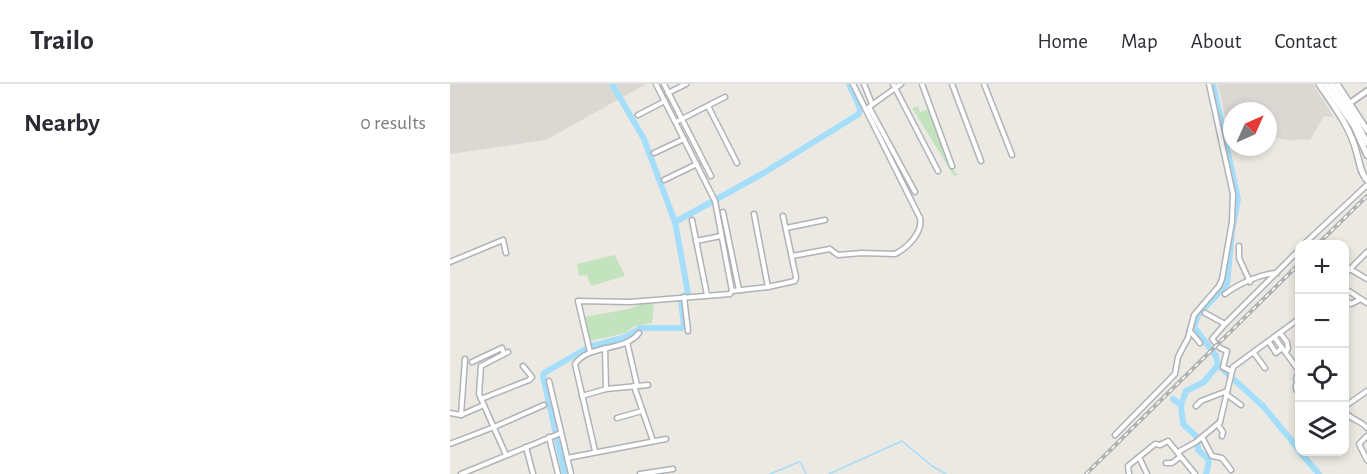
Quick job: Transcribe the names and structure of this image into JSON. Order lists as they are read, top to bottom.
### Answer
{
  "north": "top right",
  "page": {
    "header": "Trailo",
    "nav": [
      "Home",
      "Map",
      "About",
      "Contact"
    ],
    "heading": ["Nearby", "0 results"],
    "map_buttons": ["+", "−"]
  }
}
